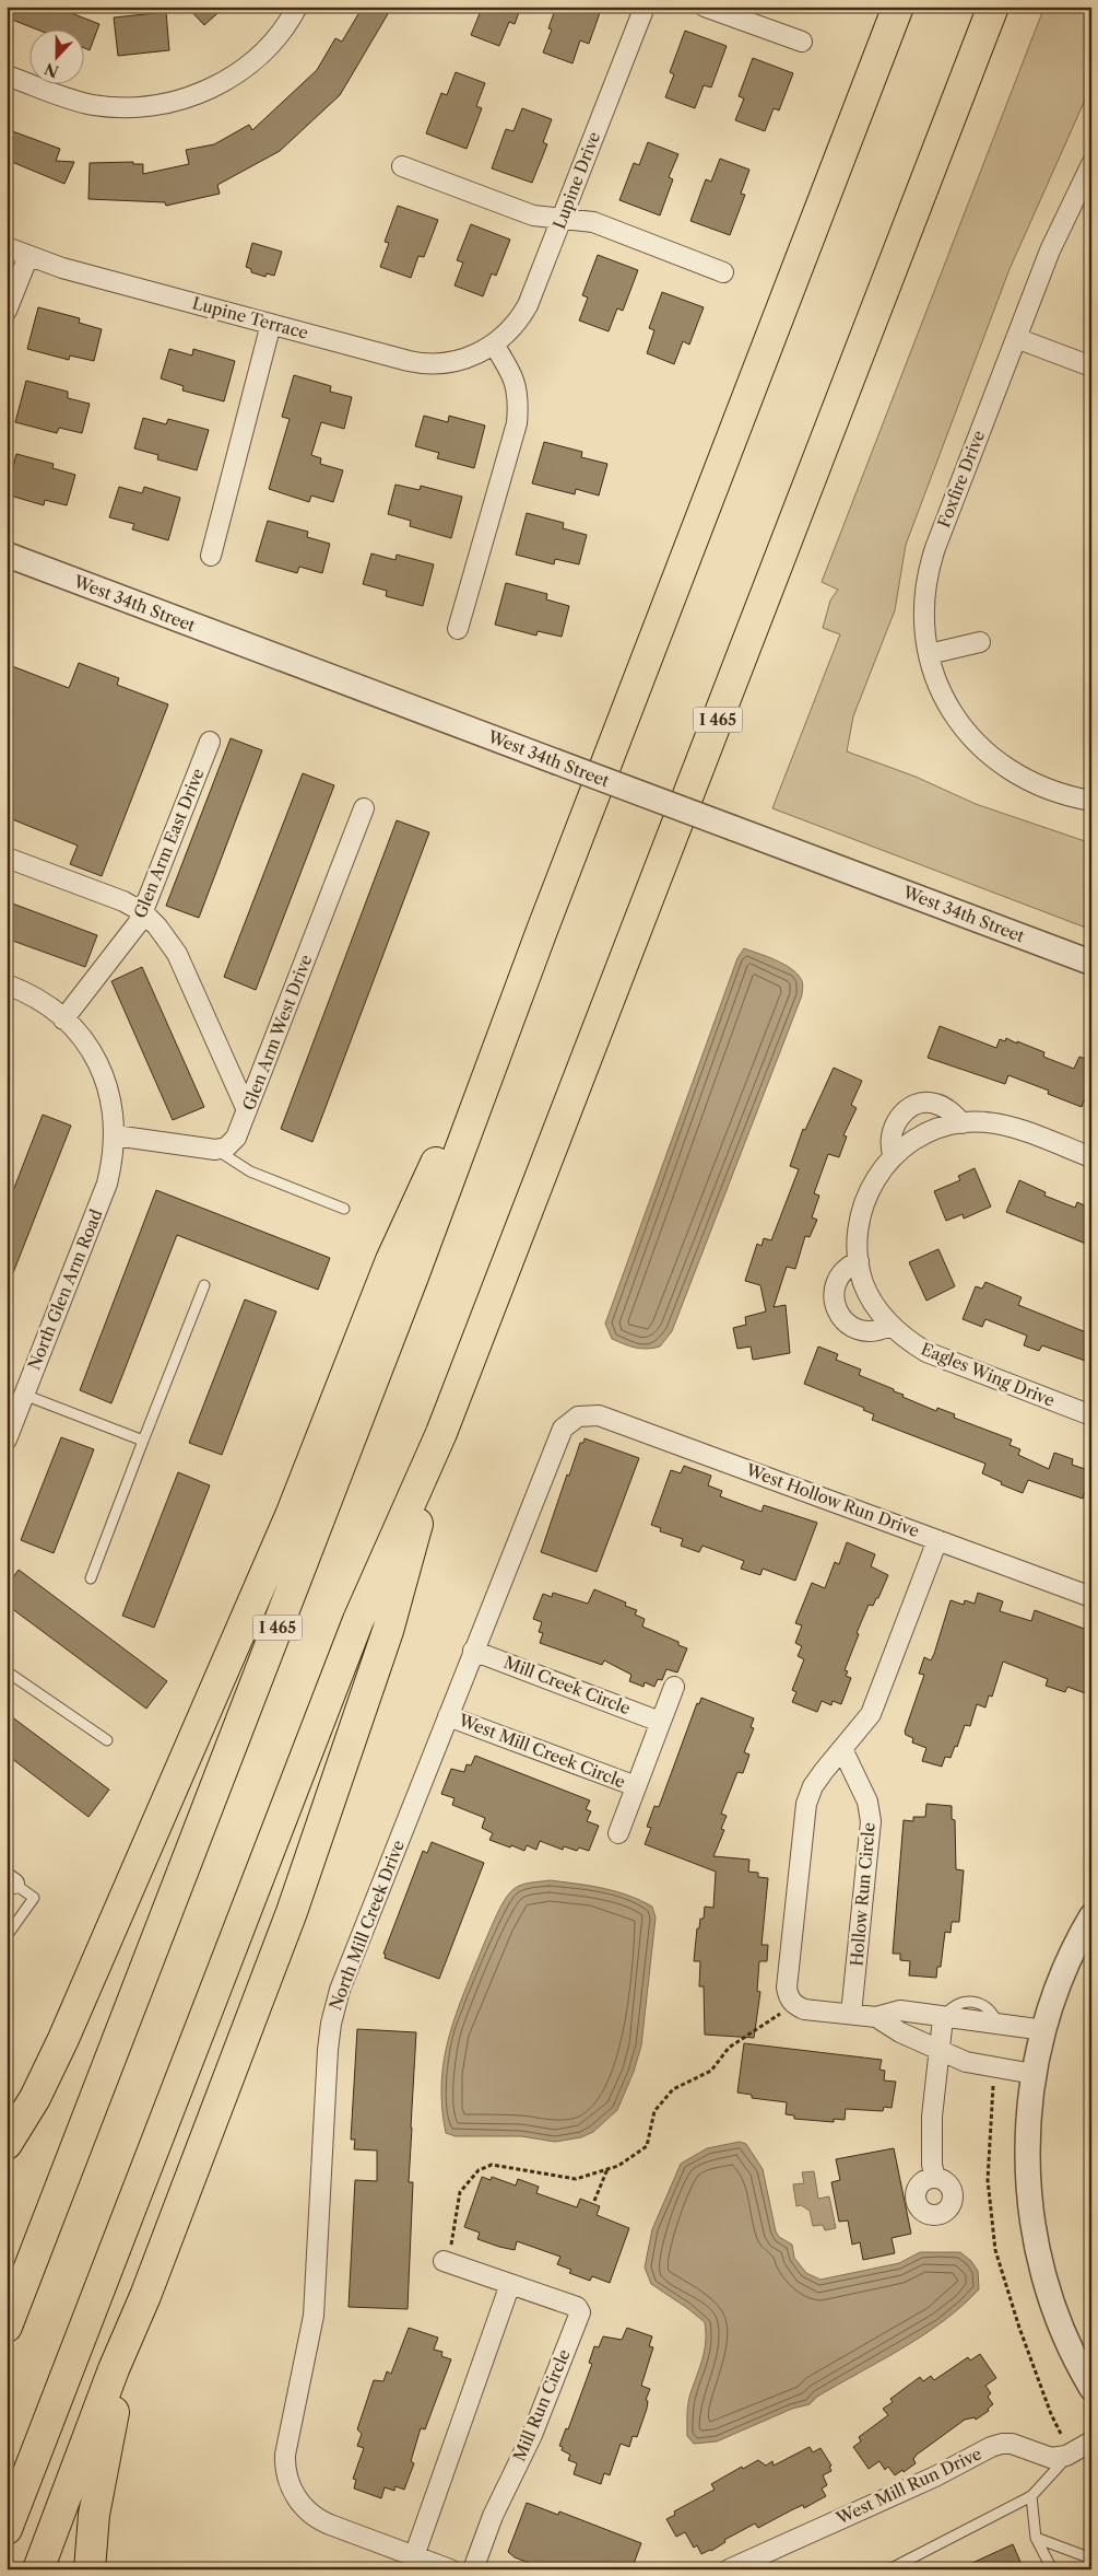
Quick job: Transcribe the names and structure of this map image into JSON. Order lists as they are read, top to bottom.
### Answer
{
  "streets": {
    "highway": ["I 465"],
    "street": [
      "Lupine Drive",
      "Lupine Terrace",
      "Foxfire Drive",
      "West 34th Street",
      "Glen Arm East Drive",
      "Glen Arm West Drive",
      "North Glen Arm Road",
      "Eagles Wing Drive",
      "West Hollow Run Drive",
      "Mill Creek Circle",
      "West Mill Creek Circle",
      "Hollow Run Circle",
      "North Mill Creek Drive",
      "Mill Run Circle",
      "West Mill Run Drive"
    ]
  },
  "crossings": [
    ["Lupine Drive", "Lupine Terrace"],
    ["Glen Arm East Drive", "North Glen Arm Road"],
    ["West Hollow Run Drive", "North Mill Creek Drive"],
    ["Mill Creek Circle", "North Mill Creek Drive"],
    ["West Mill Creek Circle", "North Mill Creek Drive"]
  ],
  "north": "bottom"
}
